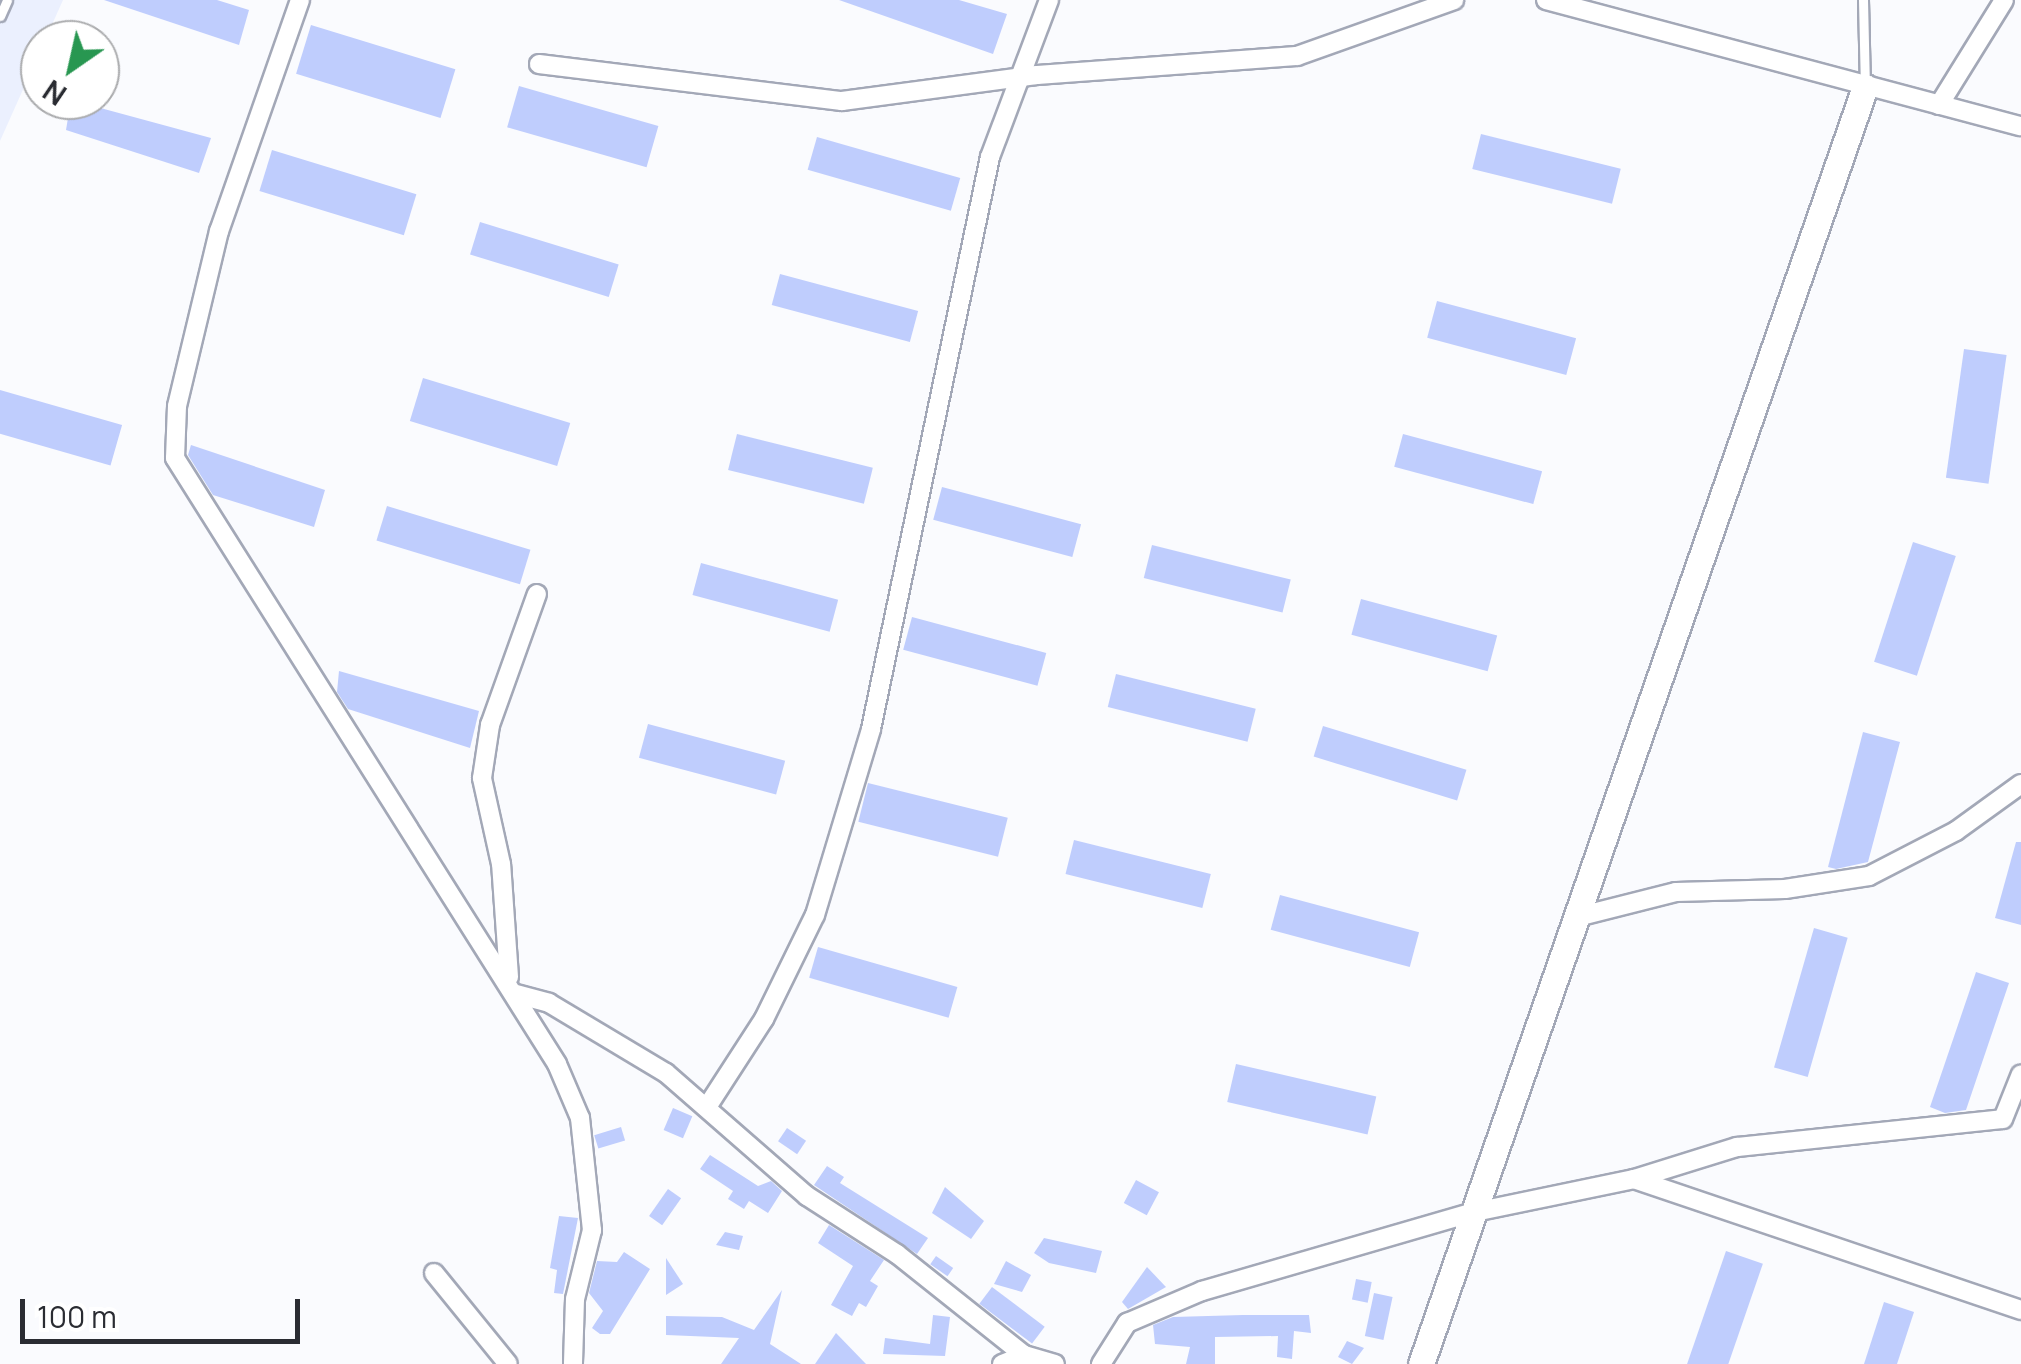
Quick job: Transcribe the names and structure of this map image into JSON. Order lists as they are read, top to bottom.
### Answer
{
  "scale_bar": "100 m",
  "north": "bottom left"
}
